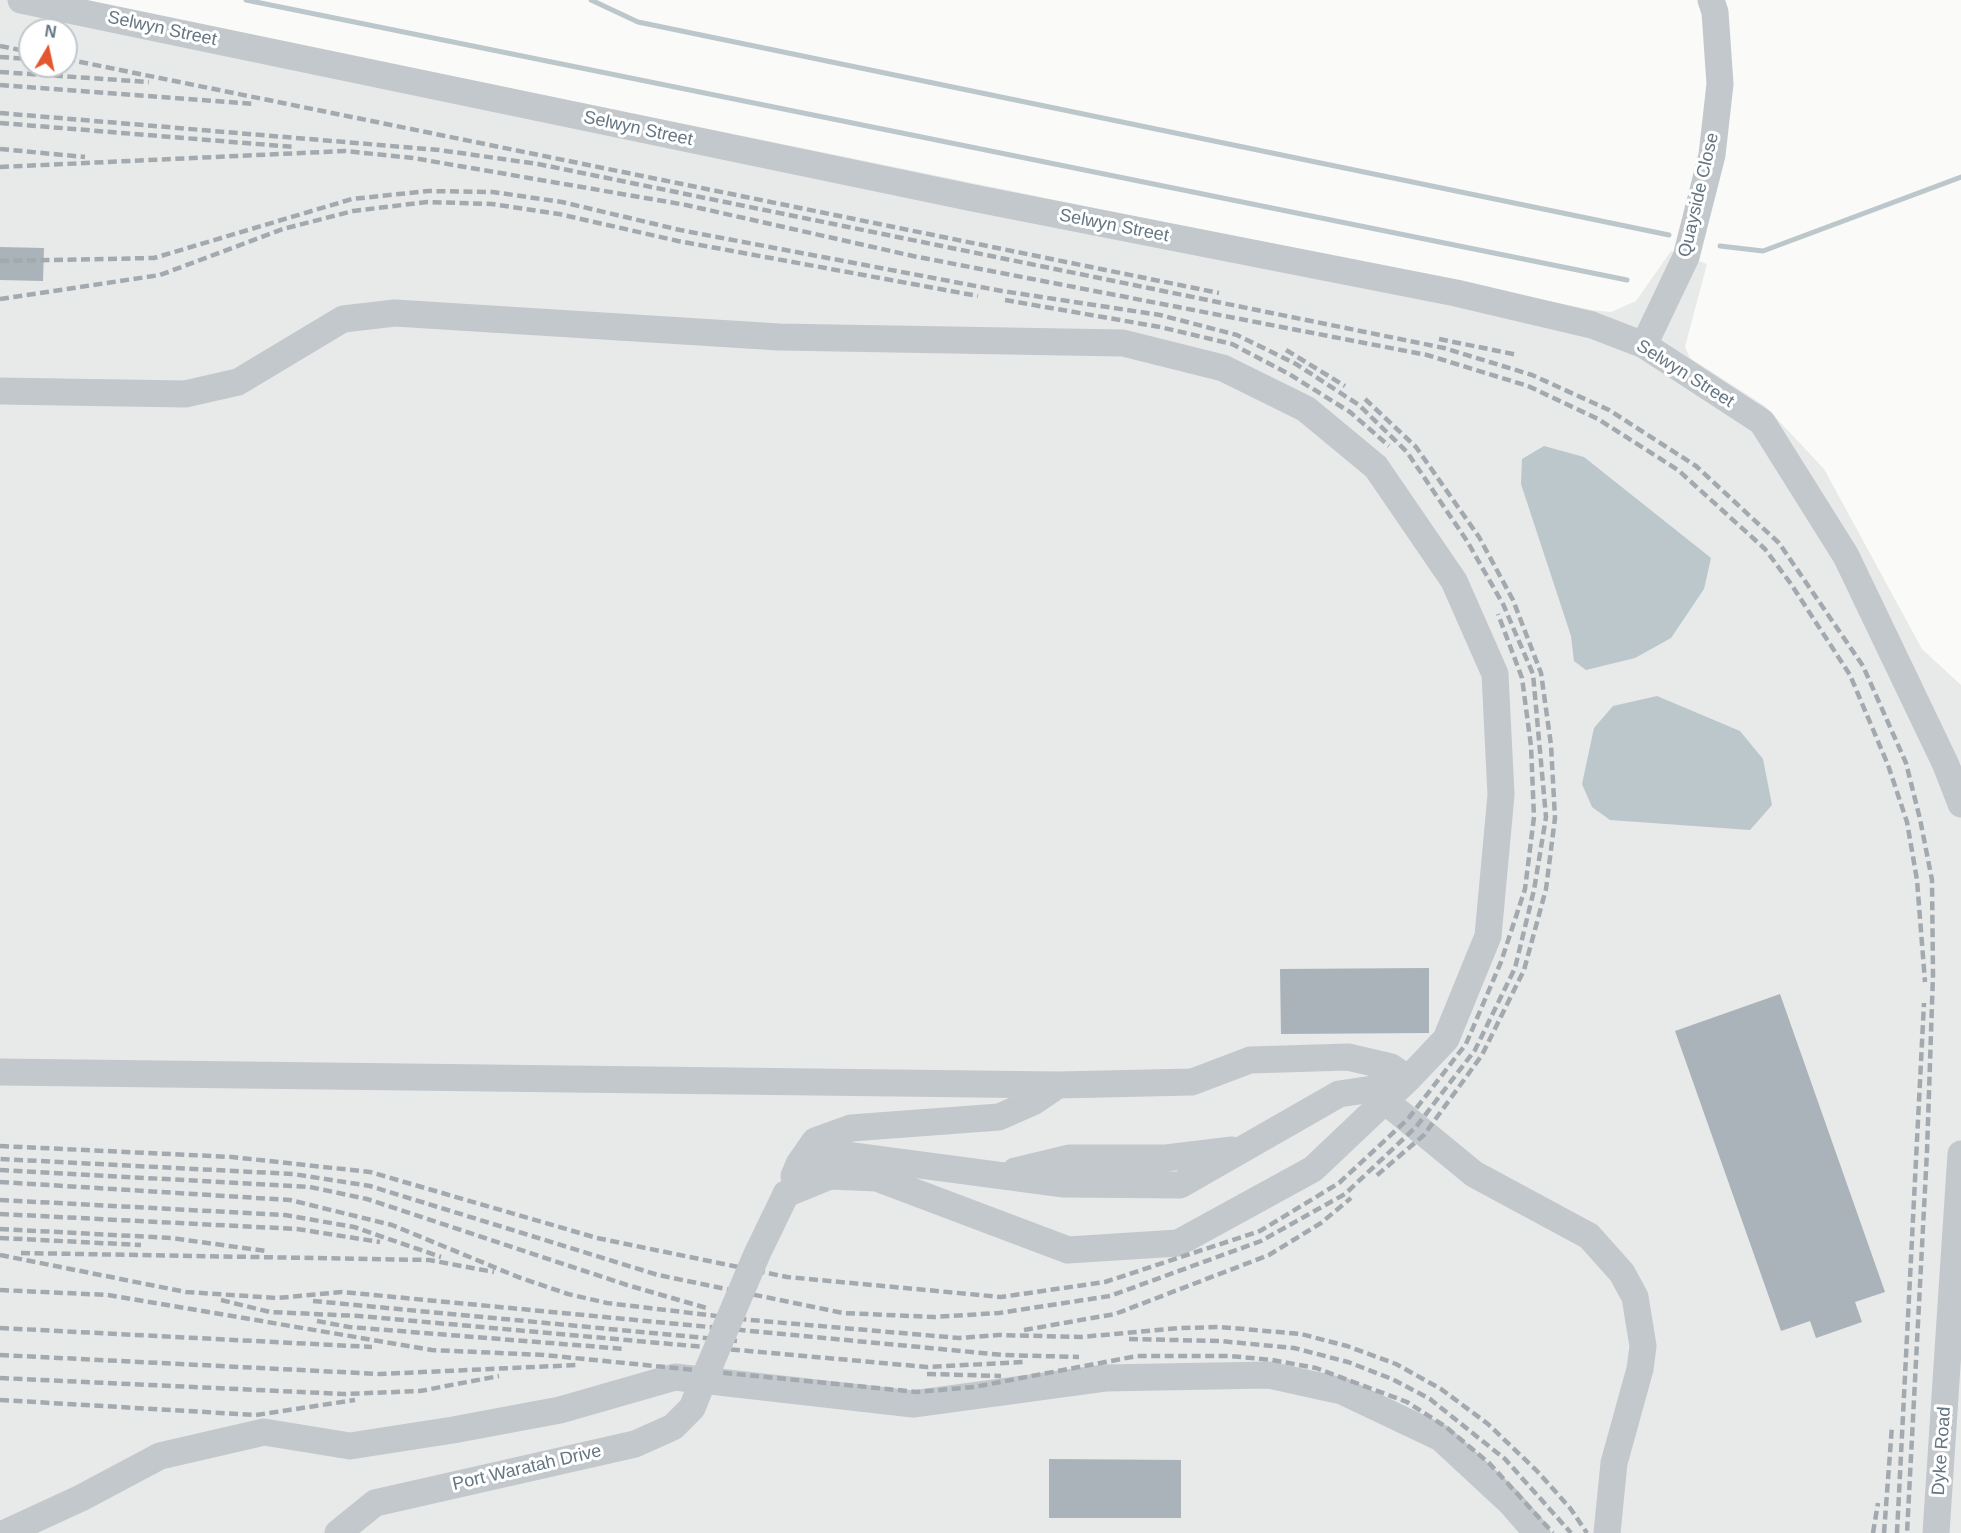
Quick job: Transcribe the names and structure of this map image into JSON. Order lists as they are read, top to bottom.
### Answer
{
  "streets": {
    "street": [
      "Selwyn Street",
      "Quayside Close",
      "Dyke Road",
      "Port Waratah Drive"
    ]
  },
  "crossings": [
    ["Selwyn Street", "Quayside Close"]
  ],
  "north": "top"
}
